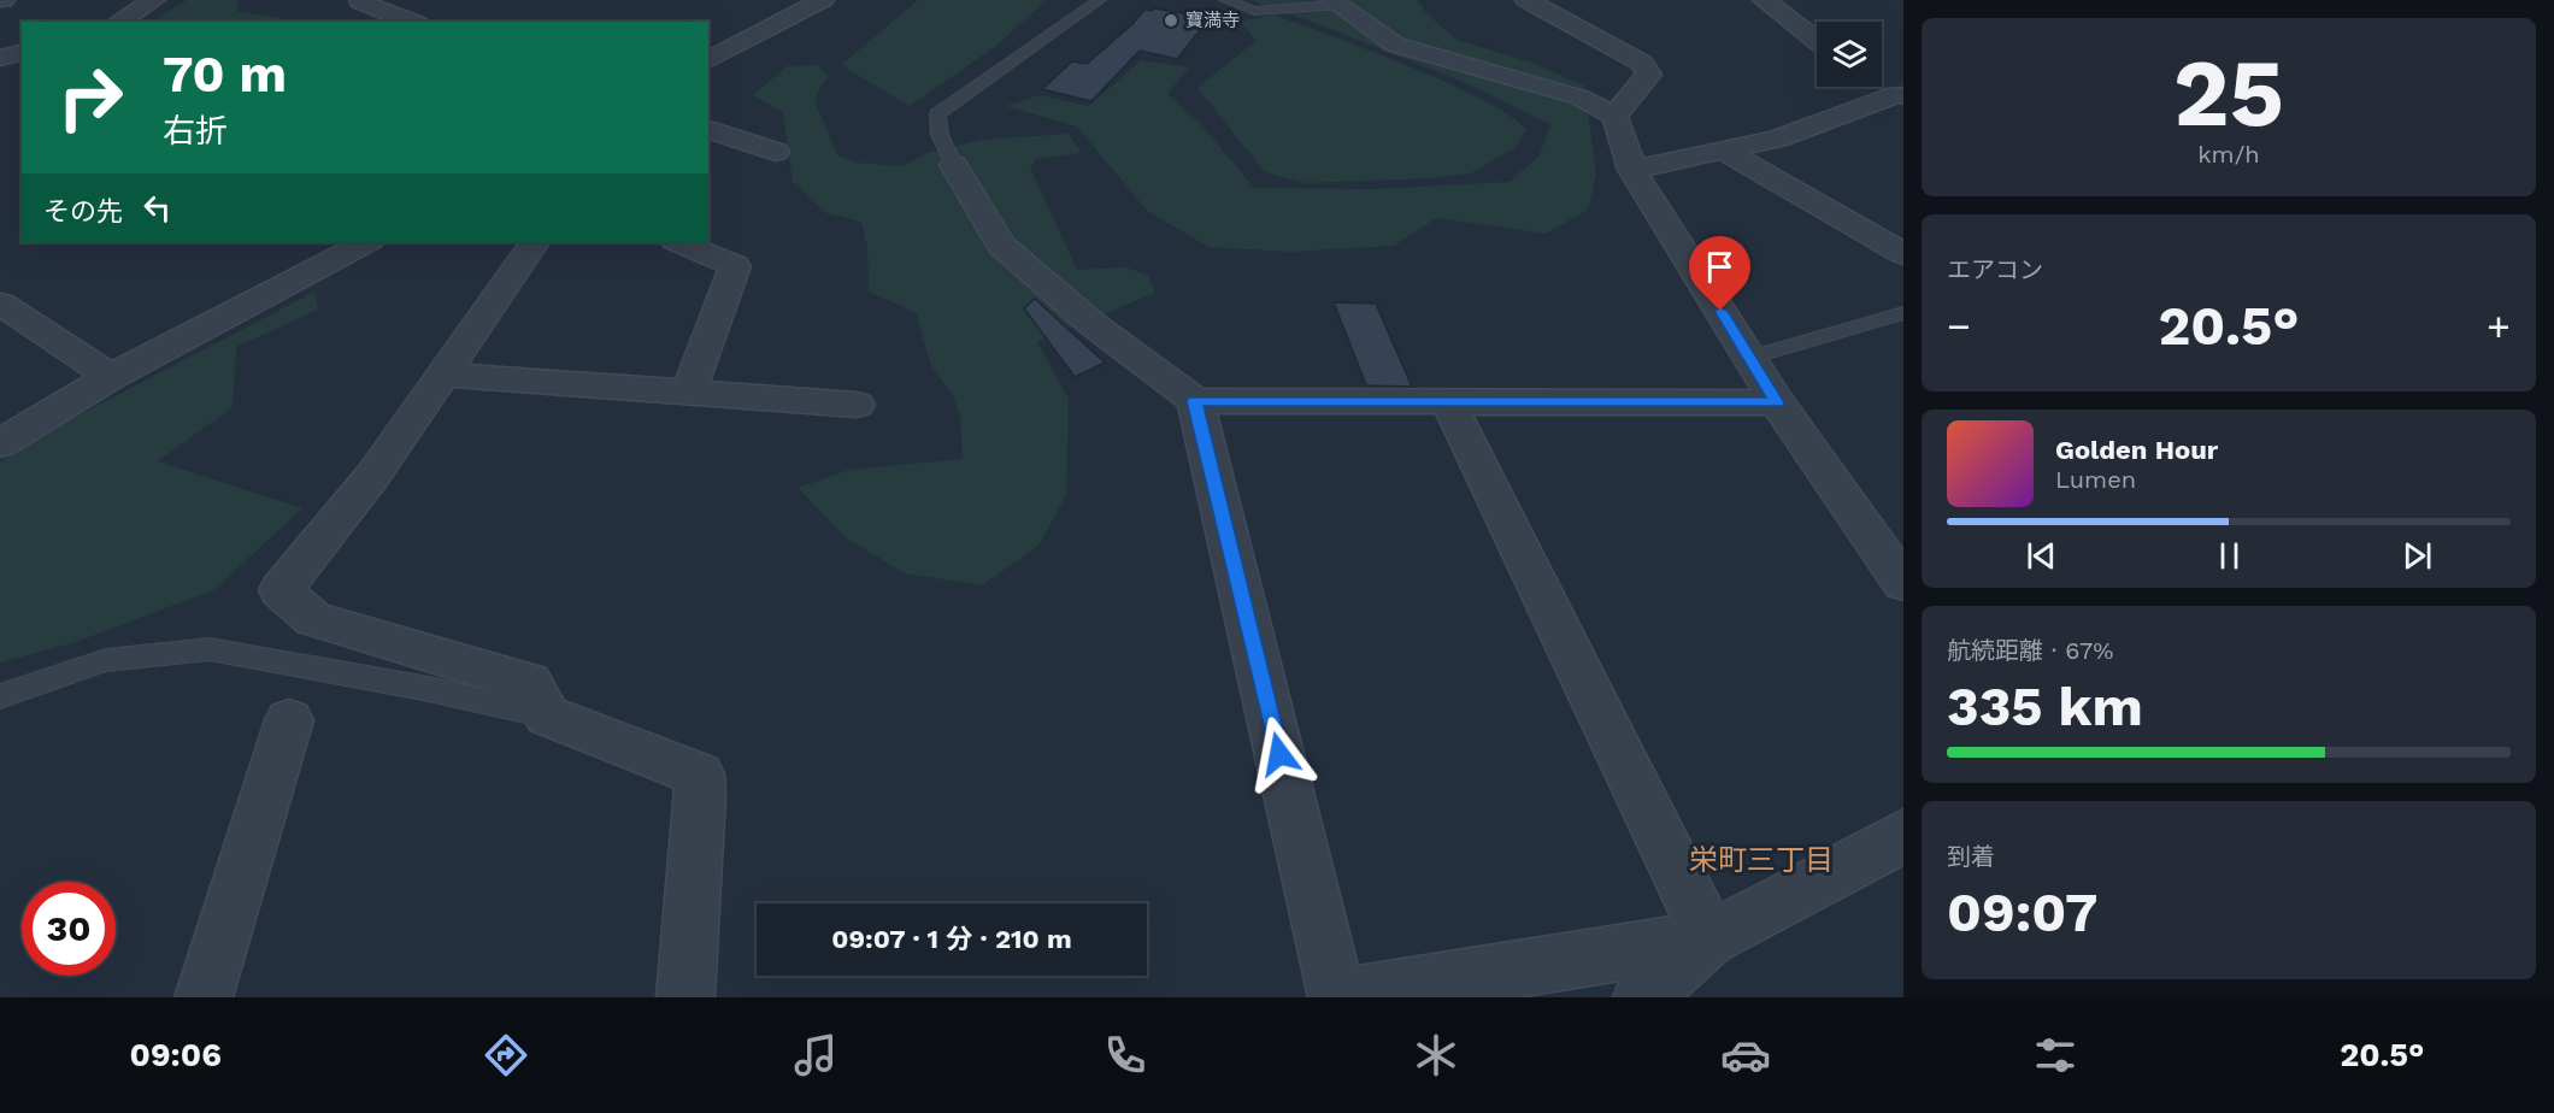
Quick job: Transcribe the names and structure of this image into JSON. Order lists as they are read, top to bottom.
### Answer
{
  "districts": ["栄町三丁目"],
  "places": ["寶満寺"],
  "page": {
    "tile": [
      ["25", "km/h"],
      "エアコン",
      ["航続距離 · 67%", "335 km"],
      ["到着", "09:07"]
    ],
    "turn": ["70 m", "右折"],
    "then": "その先",
    "heat": ["−", "20.5°", "+"],
    "song": ["Golden Hour", "Lumen"],
    "limit": "30",
    "trip": "09:07 · 1 分 · 210 m",
    "tabs": ["09:06", "20.5°"]
  }
}
